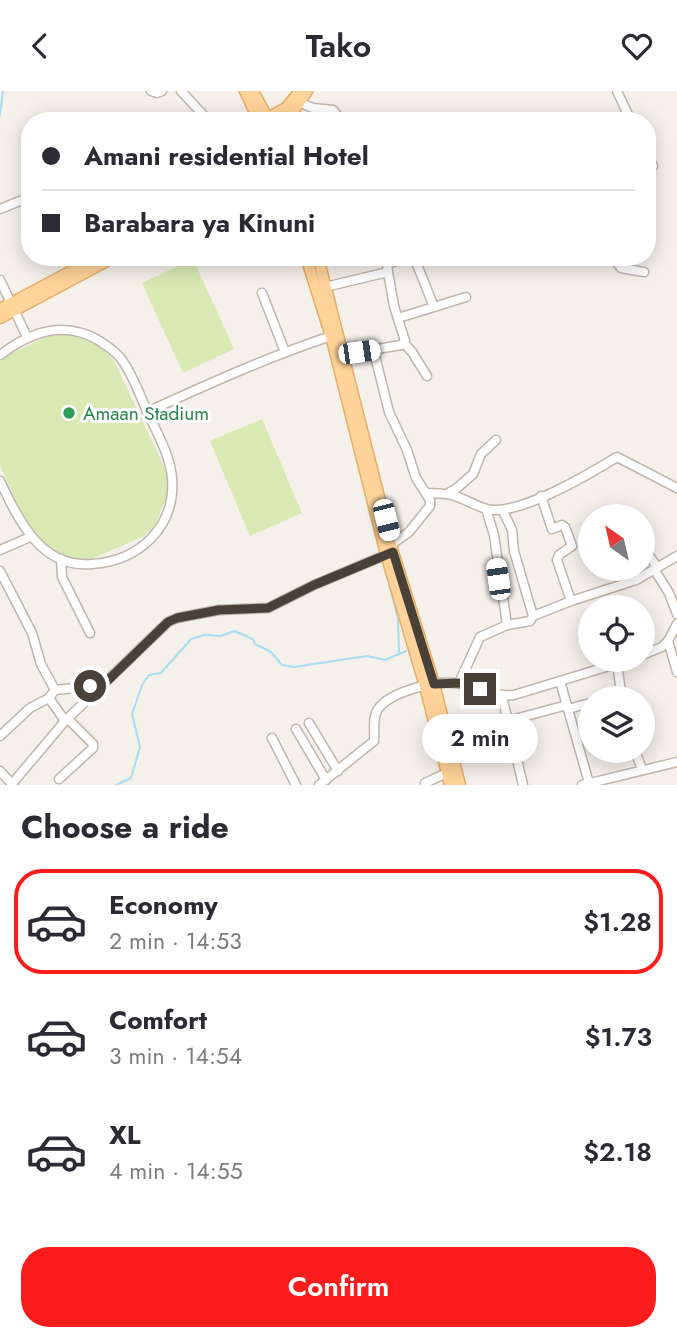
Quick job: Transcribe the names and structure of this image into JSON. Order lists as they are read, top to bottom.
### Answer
{
  "places": ["Amaan Stadium"],
  "north": "top left",
  "page": {
    "header": "Tako",
    "banner": ["Amani residential Hotel", "Barabara ya Kinuni"],
    "bubble": "2 min",
    "heading": "Choose a ride",
    "list": [
      {
        "name": "Economy",
        "note": "2 min · 14:53",
        "value": "$1.28"
      },
      {
        "name": "Comfort",
        "note": "3 min · 14:54",
        "value": "$1.73"
      },
      {
        "name": "XL",
        "note": "4 min · 14:55",
        "value": "$2.18"
      }
    ],
    "buttons": "Confirm"
  }
}
